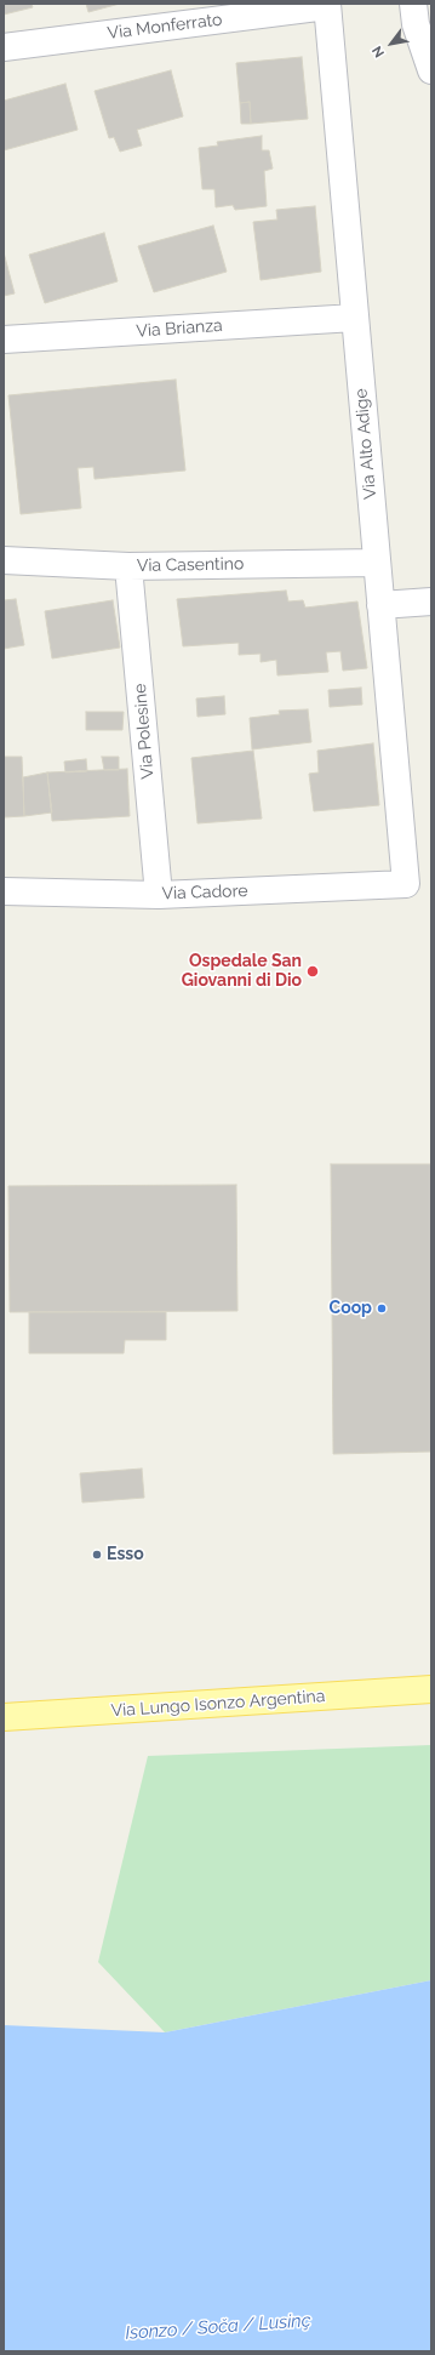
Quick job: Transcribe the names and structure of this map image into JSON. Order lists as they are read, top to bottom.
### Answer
{
  "streets": {
    "main road": ["Via Lungo Isonzo Argentina"],
    "street": [
      "Via Monferrato",
      "Via Brianza",
      "Via Alto Adige",
      "Via Casentino",
      "Via Polesine",
      "Via Cadore"
    ]
  },
  "crossings": [
    ["Via Monferrato", "Via Alto Adige"],
    ["Via Brianza", "Via Alto Adige"],
    ["Via Alto Adige", "Via Casentino"],
    ["Via Alto Adige", "Via Cadore"],
    ["Via Casentino", "Via Polesine"],
    ["Via Polesine", "Via Cadore"]
  ],
  "water": ["Isonzo / Soča / Lusinç"],
  "places": ["Ospedale San Giovanni di Dio", "Coop", "Esso"],
  "north": "bottom left"
}
